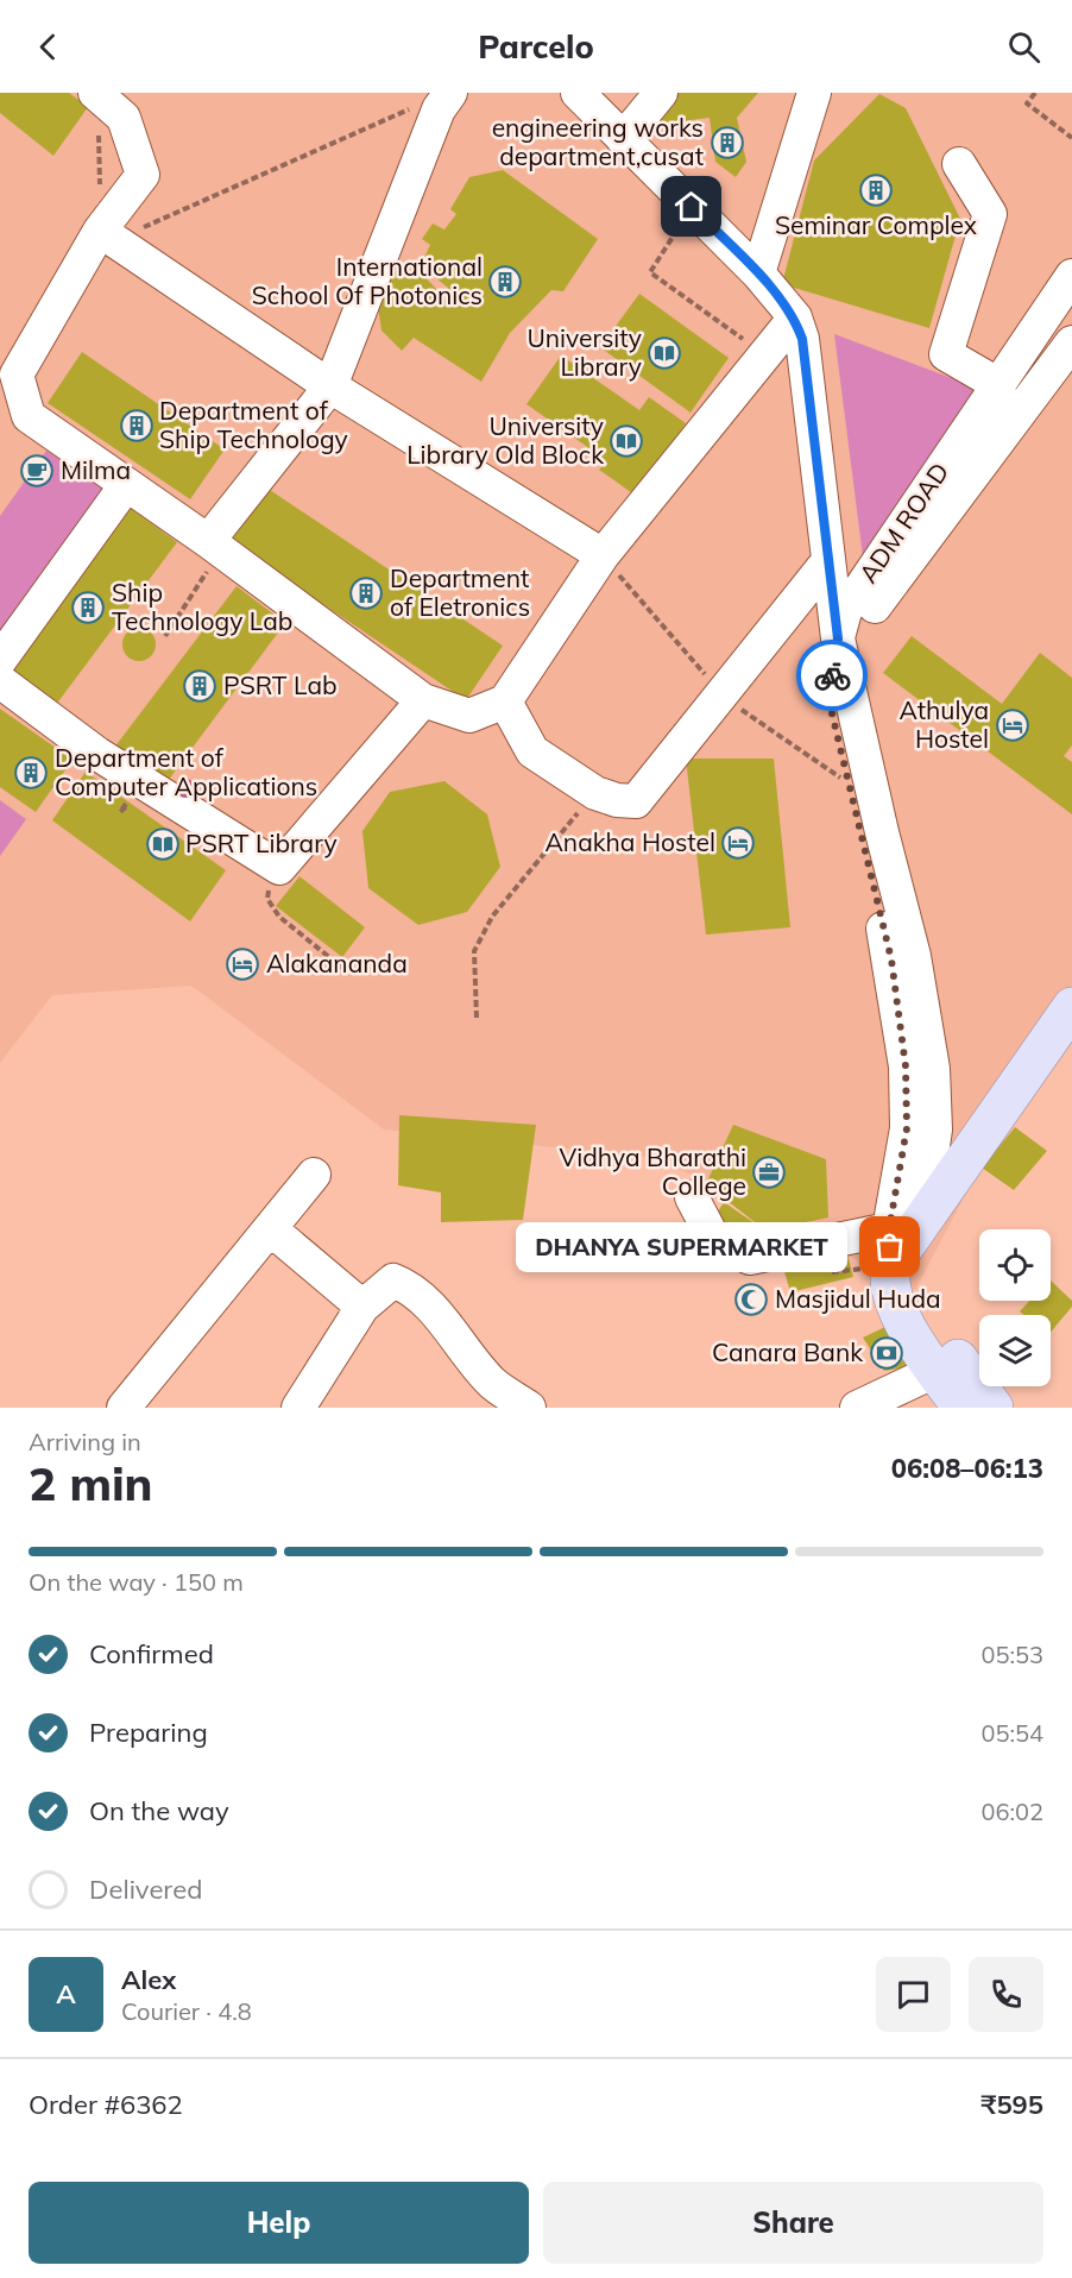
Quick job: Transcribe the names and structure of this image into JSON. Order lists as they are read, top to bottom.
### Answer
{
  "streets": {
    "street": ["ADM ROAD"]
  },
  "places": {
    "building": [
      "engineering works department,cusat",
      "Seminar Complex",
      "International School Of Photonics",
      "Department of Ship Technology",
      "Department of Eletronics",
      "Ship Technology Lab",
      "PSRT Lab",
      "Department of Computer Applications"
    ],
    "library": ["University Library", "University Library Old Block", "PSRT Library"],
    "cafe": ["Milma"],
    "hotel": ["Athulya Hostel", "Anakha Hostel", "Alakananda"],
    "office": ["Vidhya Bharathi College"],
    "other": ["DHANYA SUPERMARKET"],
    "mosque": ["Masjidul Huda"],
    "bank": ["Canara Bank"]
  },
  "page": {
    "header": "Parcelo",
    "bubble": "DHANYA SUPERMARKET",
    "heading": ["2 min", "Arriving in", "06:08–06:13"],
    "panel": [
      "Alex",
      "Courier · 4.8",
      "Order #6362",
      "₹595"
    ],
    "bar": "On the way · 150 m",
    "list": [
      ["Confirmed", "05:53"],
      ["Preparing", "05:54"],
      ["On the way", "06:02"],
      "Delivered"
    ],
    "round": "A",
    "buttons": ["Help", "Share"]
  }
}
